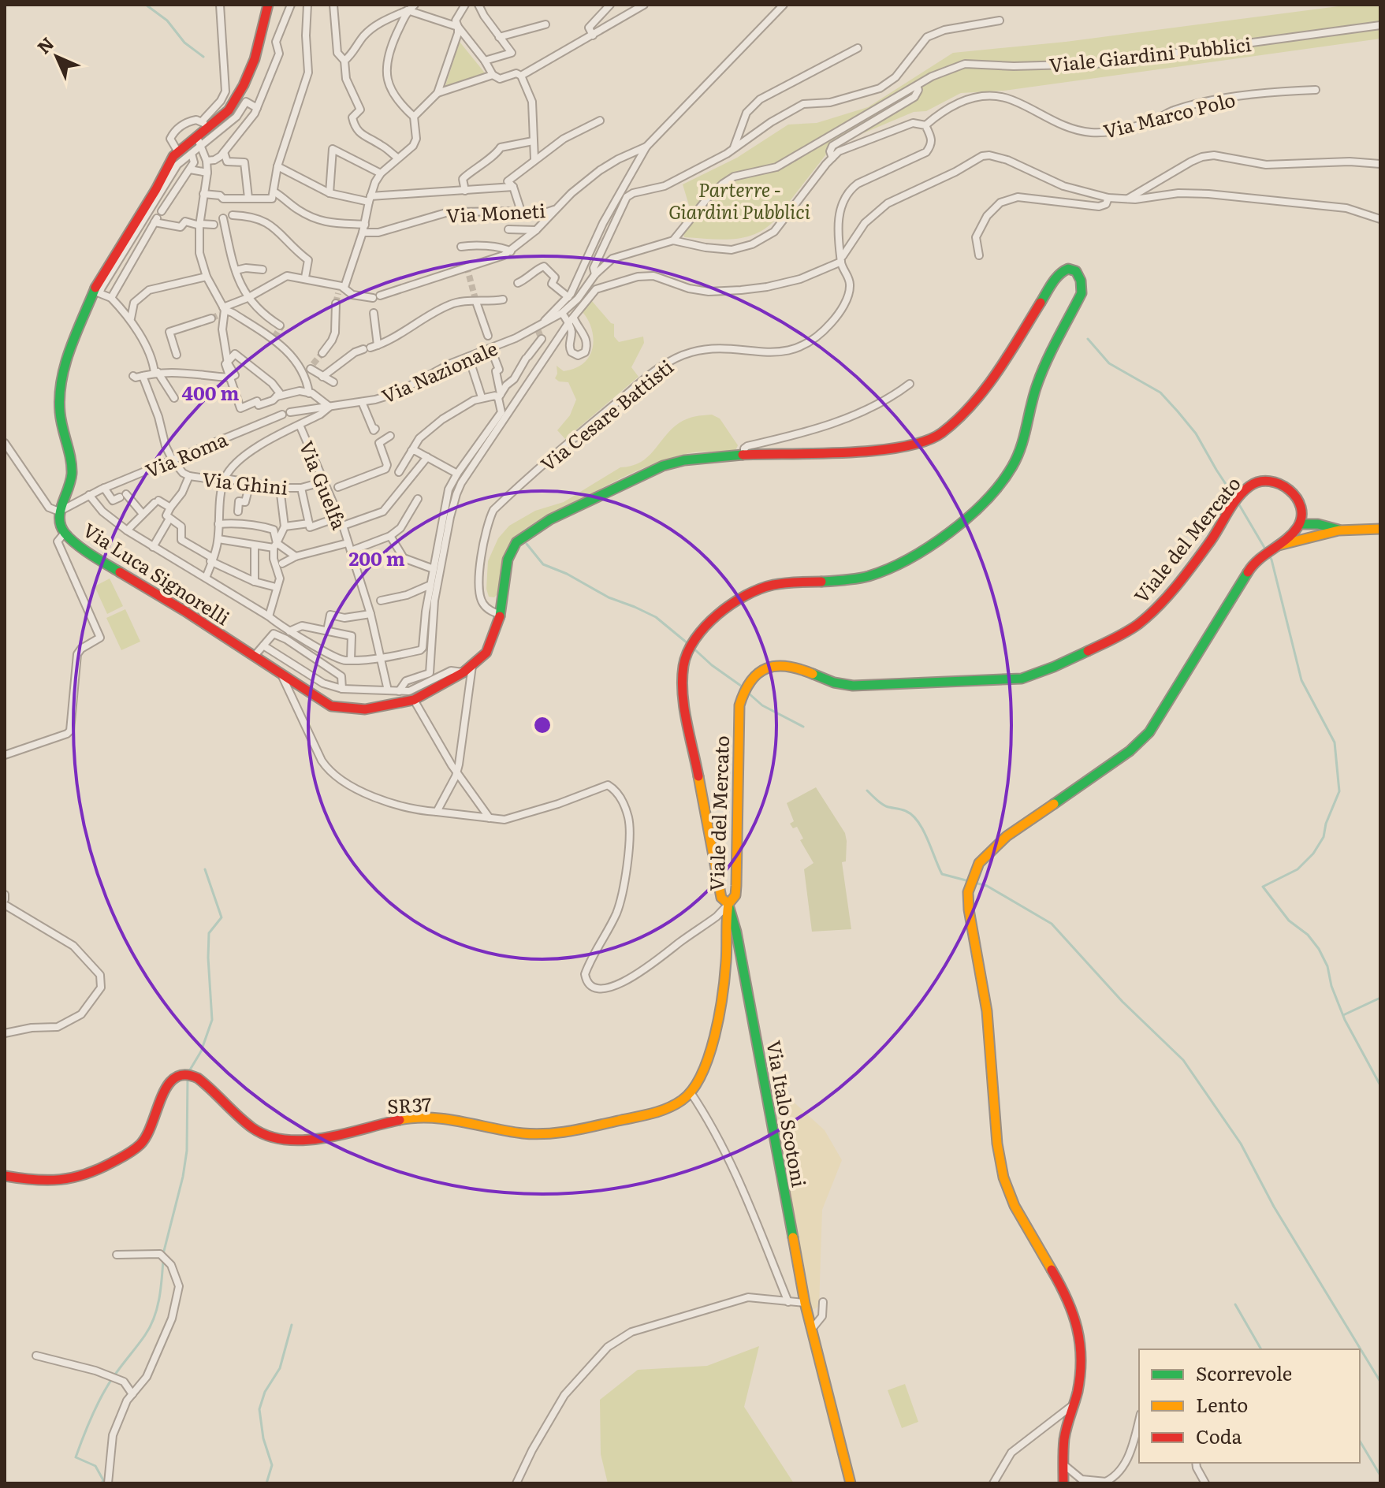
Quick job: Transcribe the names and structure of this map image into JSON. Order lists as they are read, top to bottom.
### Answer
{
  "streets": {
    "main road": [
      "Viale del Mercato",
      "Via Luca Signorelli",
      "SR37",
      "Via Italo Scotoni"
    ],
    "street": [
      "Viale Giardini Pubblici",
      "Via Marco Polo",
      "Via Moneti",
      "Via Nazionale",
      "Via Cesare Battisti",
      "Via Roma",
      "Via Ghini",
      "Via Guelfa"
    ]
  },
  "crossings": [
    ["Via Marco Polo", "Via Cesare Battisti"],
    ["Via Nazionale", "Via Roma"],
    ["Via Cesare Battisti", "Viale del Mercato"],
    ["Via Roma", "Via Ghini"],
    ["Via Roma", "Via Luca Signorelli"],
    ["Via Ghini", "Via Guelfa"],
    ["Viale del Mercato", "Via Luca Signorelli"],
    ["Viale del Mercato", "Via Italo Scotoni"]
  ],
  "parks": ["Parterre - Giardini Pubblici"],
  "legend": ["Scorrevole", "Lento", "Coda"],
  "north": "top left",
  "rings": ["400 m", "200 m"]
}
